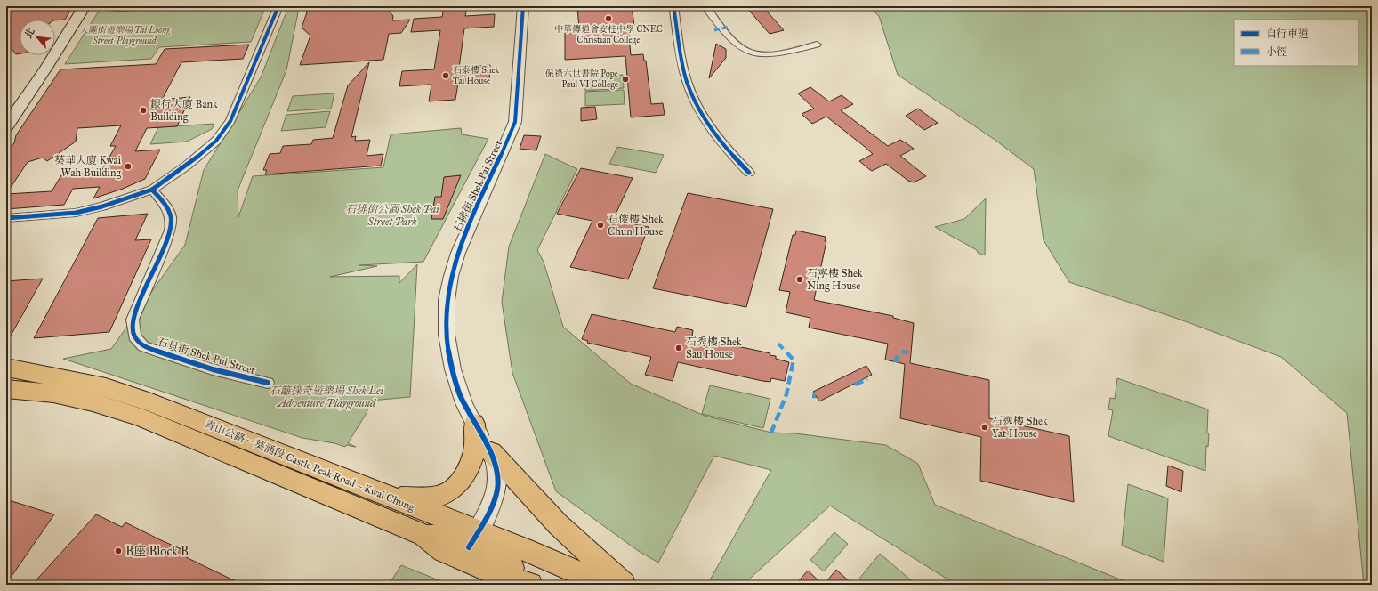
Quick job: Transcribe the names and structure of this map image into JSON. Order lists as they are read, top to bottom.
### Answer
{
  "streets": {
    "main road": ["青山公路－葵涌段 Castle Peak Road – Kwai Chung"],
    "street": ["石排街 Shek Pai Street", "石貝街 Shek Pui Street"]
  },
  "crossings": [
    ["石排街 Shek Pai Street", "青山公路－葵涌段 Castle Peak Road – Kwai Chung"]
  ],
  "parks": ["大隴街遊樂場 Tai Loong Street Playground", "石排街公園 Shek Pai Street Park", "石籬探奇遊樂場 Shek Lei Adventure Playground"],
  "places": [
    "中華傳道會安柱中學 CNEC Christian College",
    "石泰樓 Shek Tai House",
    "保祿六世書院 Pope Paul VI College",
    "銀行大廈 Bank Building",
    "葵華大廈 Kwai Wah Building",
    "石俊樓 Shek Chun House",
    "石寧樓 Shek Ning House",
    "石秀樓 Shek Sau House",
    "石逸樓 Shek Yat House",
    "B座 Block B"
  ],
  "legend": ["自行車道", "小徑"],
  "north": "top left"
}
